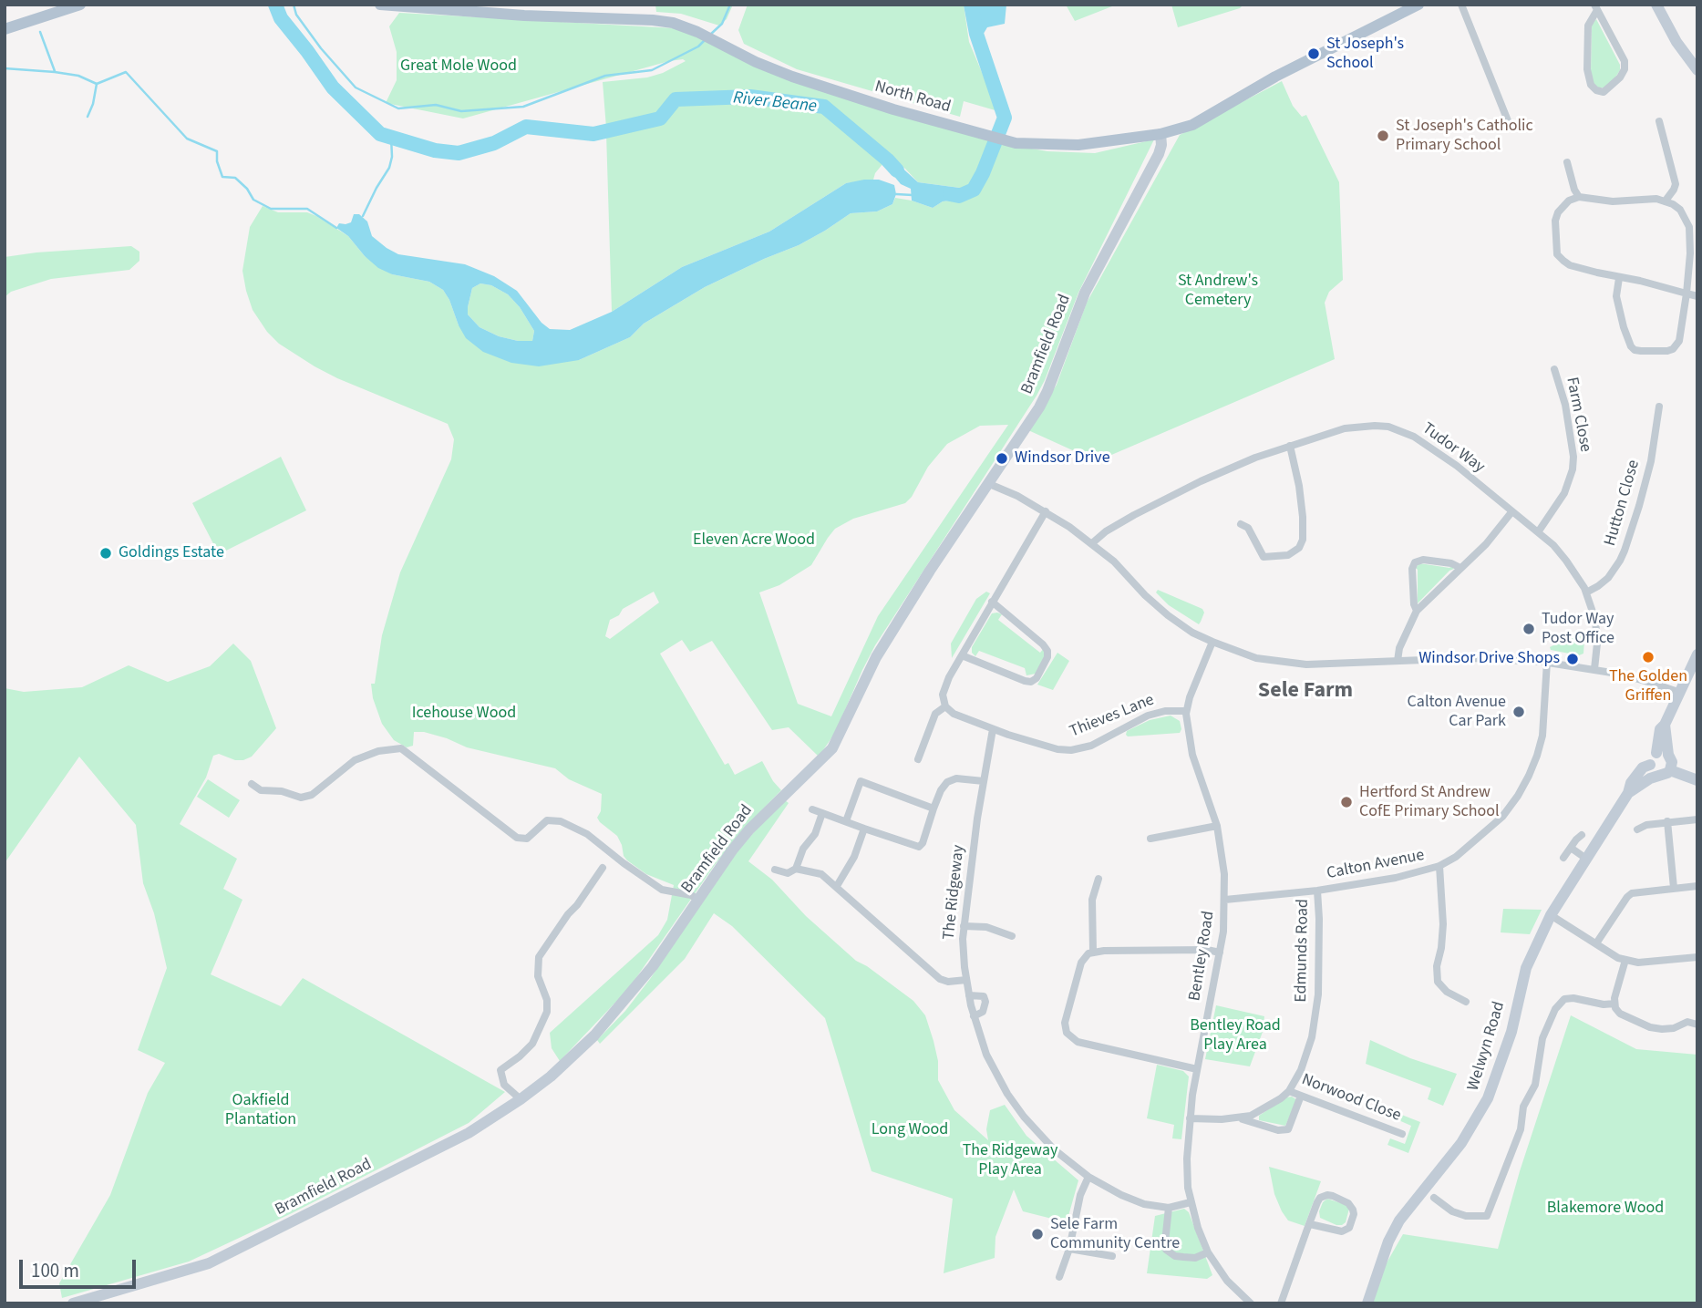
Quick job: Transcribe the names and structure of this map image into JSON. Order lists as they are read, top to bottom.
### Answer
{
  "streets": {
    "main road": ["North Road"],
    "street": [
      "Bramfield Road",
      "Farm Close",
      "Tudor Way",
      "Hutton Close",
      "Thieves Lane",
      "Calton Avenue",
      "The Ridgeway",
      "Edmunds Road",
      "Bentley Road",
      "Welwyn Road",
      "Norwood Close"
    ]
  },
  "crossings": [
    ["North Road", "Bramfield Road"],
    ["Farm Close", "Tudor Way"],
    ["Tudor Way", "Hutton Close"],
    ["Thieves Lane", "The Ridgeway"],
    ["Thieves Lane", "Bentley Road"],
    ["Calton Avenue", "Edmunds Road"],
    ["Calton Avenue", "Bentley Road"],
    ["The Ridgeway", "Bentley Road"],
    ["Edmunds Road", "Bentley Road"],
    ["Edmunds Road", "Norwood Close"]
  ],
  "districts": ["Sele Farm"],
  "water": ["River Beane"],
  "parks": [
    "Great Mole Wood",
    "St Andrew's Cemetery",
    "Eleven Acre Wood",
    "Icehouse Wood",
    "Bentley Road Play Area",
    "Oakfield Plantation",
    "Long Wood",
    "The Ridgeway Play Area",
    "Blakemore Wood"
  ],
  "places": [
    "St Joseph's School",
    "St Joseph's Catholic Primary School",
    "Windsor Drive",
    "Goldings Estate",
    "Tudor Way Post Office",
    "The Golden Griffen",
    "Windsor Drive Shops",
    "Calton Avenue Car Park",
    "Hertford St Andrew CofE Primary School",
    "Sele Farm Community Centre"
  ],
  "scale_bar": "100 m"
}
